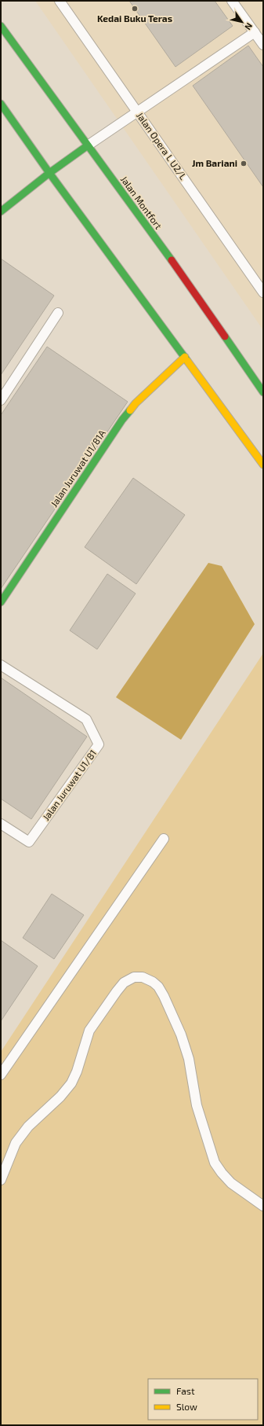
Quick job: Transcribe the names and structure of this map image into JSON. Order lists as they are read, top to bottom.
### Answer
{
  "streets": {
    "main road": ["Jalan Montfort", "Jalan Juruwat U1/81A"],
    "lane": ["Jalan Opera L U2/L", "Jalan Juruwat U1/81"]
  },
  "places": ["Kedai Buku Teras", "Jm Bariani"],
  "legend": ["Fast", "Slow"],
  "north": "bottom right"
}
